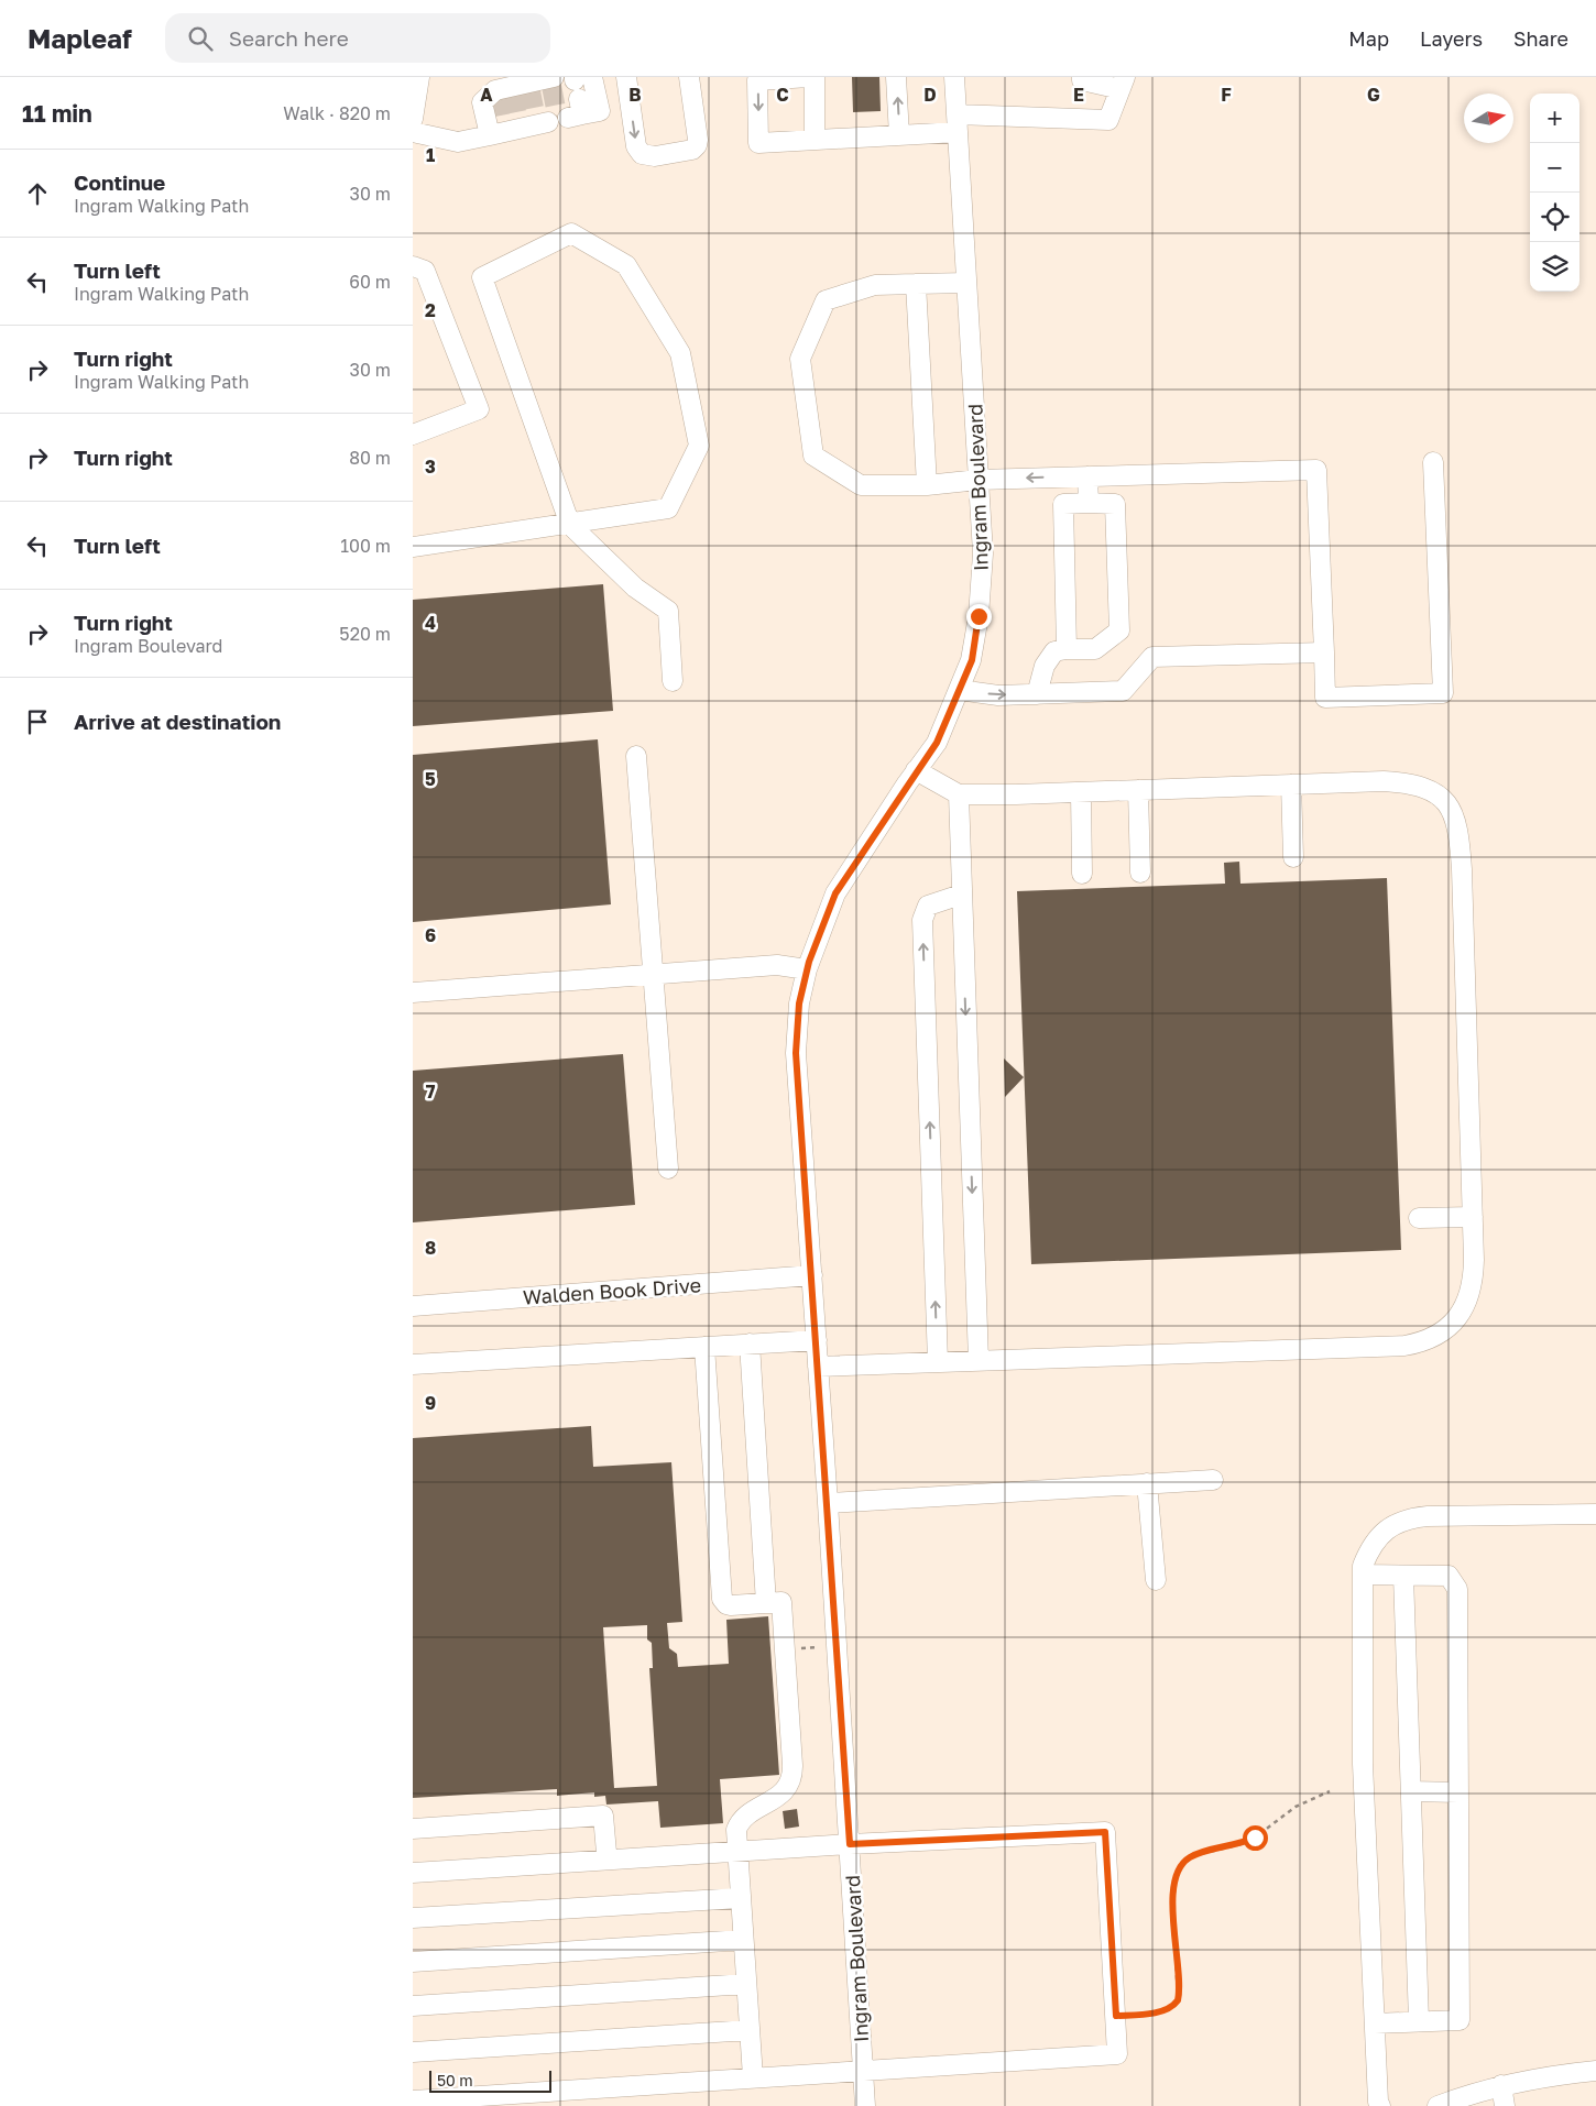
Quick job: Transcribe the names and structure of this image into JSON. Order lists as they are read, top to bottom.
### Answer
{
  "streets": {
    "street": ["Ingram Boulevard", "Walden Book Drive"]
  },
  "crossings": [
    ["Ingram Boulevard", "Walden Book Drive"]
  ],
  "scale_bar": "50 m",
  "north": "right",
  "page": {
    "header": "Mapleaf",
    "search": "Search here",
    "nav": ["Map", "Layers", "Share"],
    "heading": ["11 min", "Walk · 820 m"],
    "map_buttons": ["+", "−"],
    "list": [
      ["Continue", "Ingram Walking Path", "30 m"],
      ["Turn left", "Ingram Walking Path", "60 m"],
      ["Turn right", "Ingram Walking Path", "30 m"],
      ["Turn right", "80 m"],
      ["Turn left", "100 m"],
      ["Turn right", "Ingram Boulevard", "520 m"],
      "Arrive at destination"
    ],
    "scale": "50 m"
  },
  "grid": {
    "columns": [
      "A",
      "B",
      "C",
      "D",
      "E",
      "F",
      "G"
    ],
    "rows": [
      "1",
      "2",
      "3",
      "4",
      "5",
      "6",
      "7",
      "8",
      "9"
    ]
  }
}
